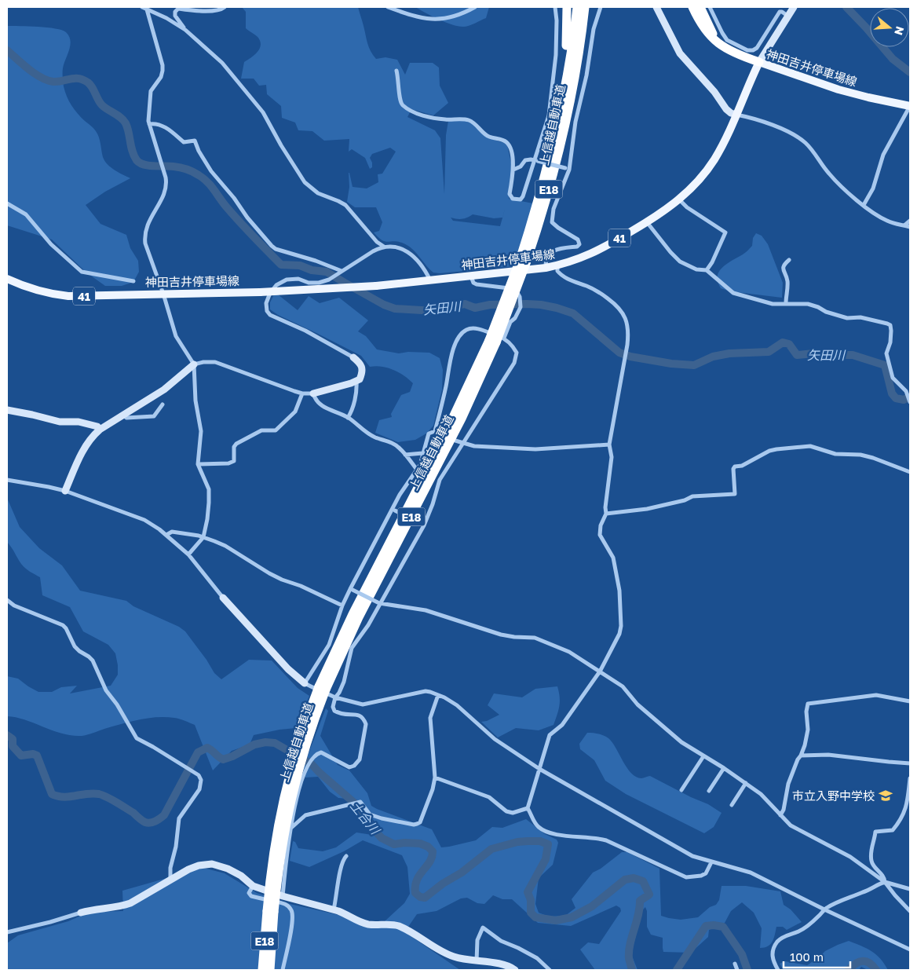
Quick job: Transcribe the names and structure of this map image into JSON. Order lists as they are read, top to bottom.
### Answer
{
  "streets": {
    "highway": ["上信越自動車道", "E18"],
    "main road": ["神田吉井停車場線", "41"]
  },
  "water": ["矢田川", "土合川"],
  "places": {
    "school or university": ["市立入野中学校"]
  },
  "scale_bar": "100 m",
  "north": "right"
}
